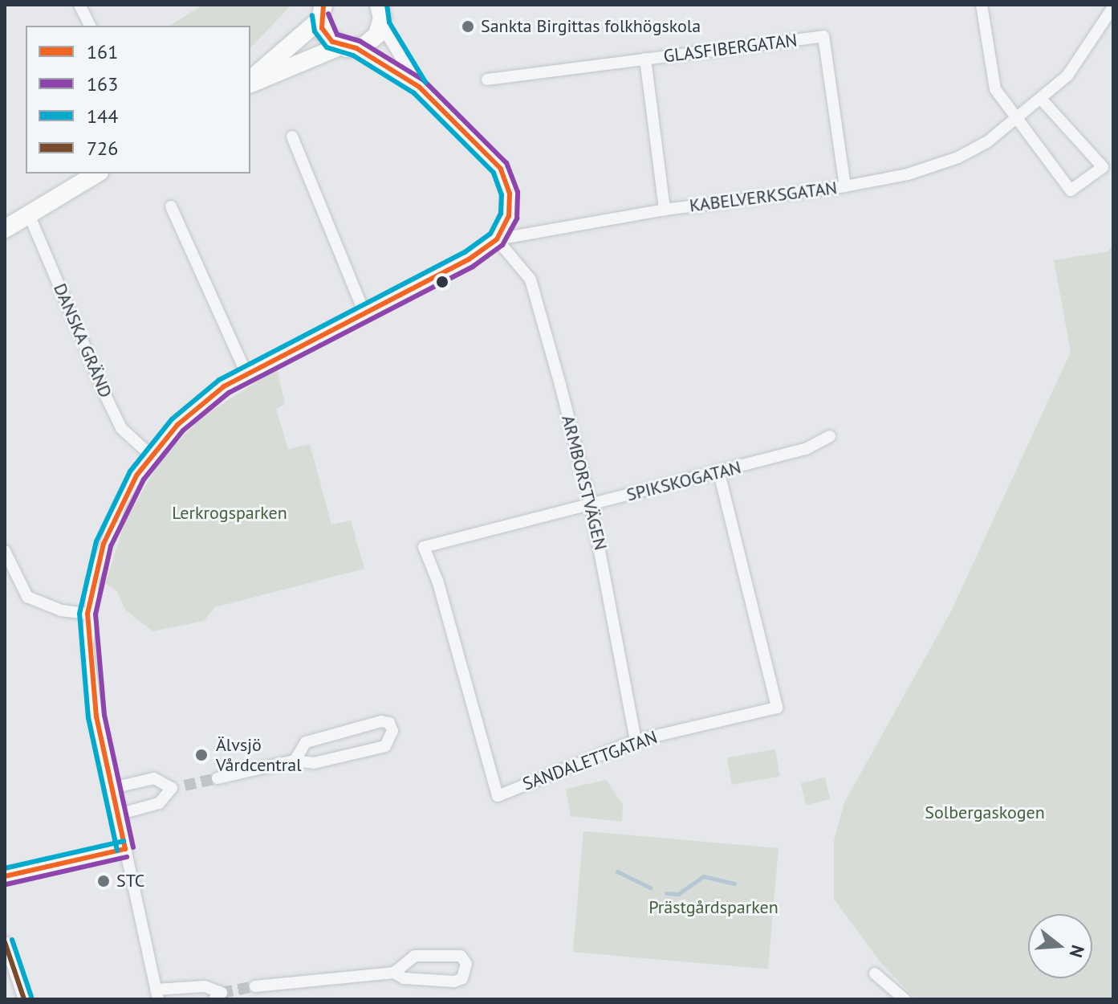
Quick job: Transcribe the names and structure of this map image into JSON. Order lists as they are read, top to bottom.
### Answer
{
  "streets": {
    "street": [
      "GLASFIBERGATAN",
      "KABELVERKSGATAN",
      "DANSKA GRÄND",
      "SPIKSKOGATAN",
      "ARMBORSTVÄGEN",
      "SANDALETTGATAN"
    ]
  },
  "crossings": [
    ["GLASFIBERGATAN", "KABELVERKSGATAN"],
    ["KABELVERKSGATAN", "ARMBORSTVÄGEN"],
    ["SPIKSKOGATAN", "ARMBORSTVÄGEN"],
    ["SPIKSKOGATAN", "SANDALETTGATAN"],
    ["ARMBORSTVÄGEN", "SANDALETTGATAN"]
  ],
  "parks": ["Lerkrogsparken", "Solbergaskogen", "Prästgårdsparken"],
  "places": ["Sankta Birgittas folkhögskola", "Älvsjö Vårdcentral", "STC"],
  "lines": [
    "transit line 161",
    "transit line 144",
    "transit line 163",
    "transit line 726"
  ],
  "legend": [
    "161",
    "163",
    "144",
    "726"
  ],
  "north": "right"
}
